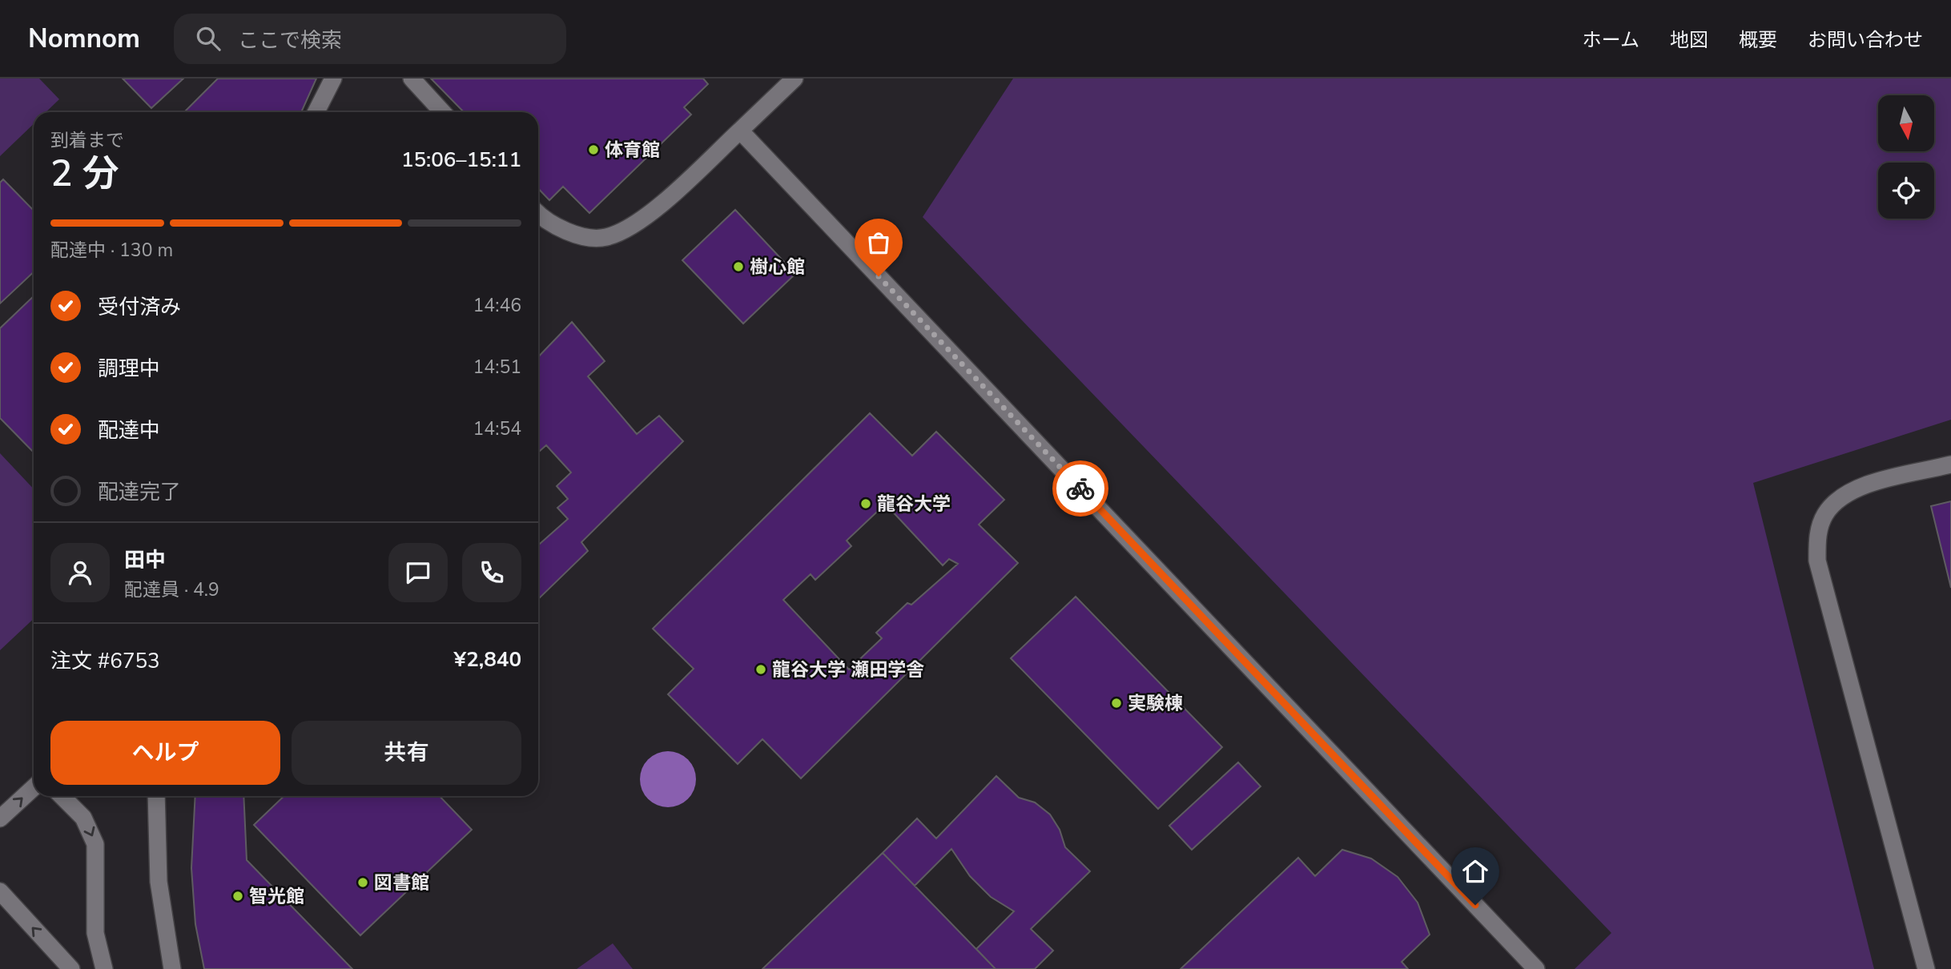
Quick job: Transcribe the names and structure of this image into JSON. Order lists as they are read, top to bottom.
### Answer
{
  "places": [
    "体育館",
    "樹心館",
    "龍谷大学",
    "龍谷大学 瀬田学舎",
    "実験棟",
    "図書館",
    "智光館"
  ],
  "north": "bottom",
  "page": {
    "header": "Nomnom",
    "search": "ここで検索",
    "nav": [
      "ホーム",
      "地図",
      "概要",
      "お問い合わせ"
    ],
    "heading": ["2 分", "到着まで", "15:06–15:11"],
    "panel": [
      "田中",
      "配達員 · 4.9",
      "注文 #6753",
      "¥2,840"
    ],
    "bar": "配達中 · 130 m",
    "list": [
      ["受付済み", "14:46"],
      ["調理中", "14:51"],
      ["配達中", "14:54"],
      "配達完了"
    ],
    "buttons": ["ヘルプ", "共有"]
  }
}
